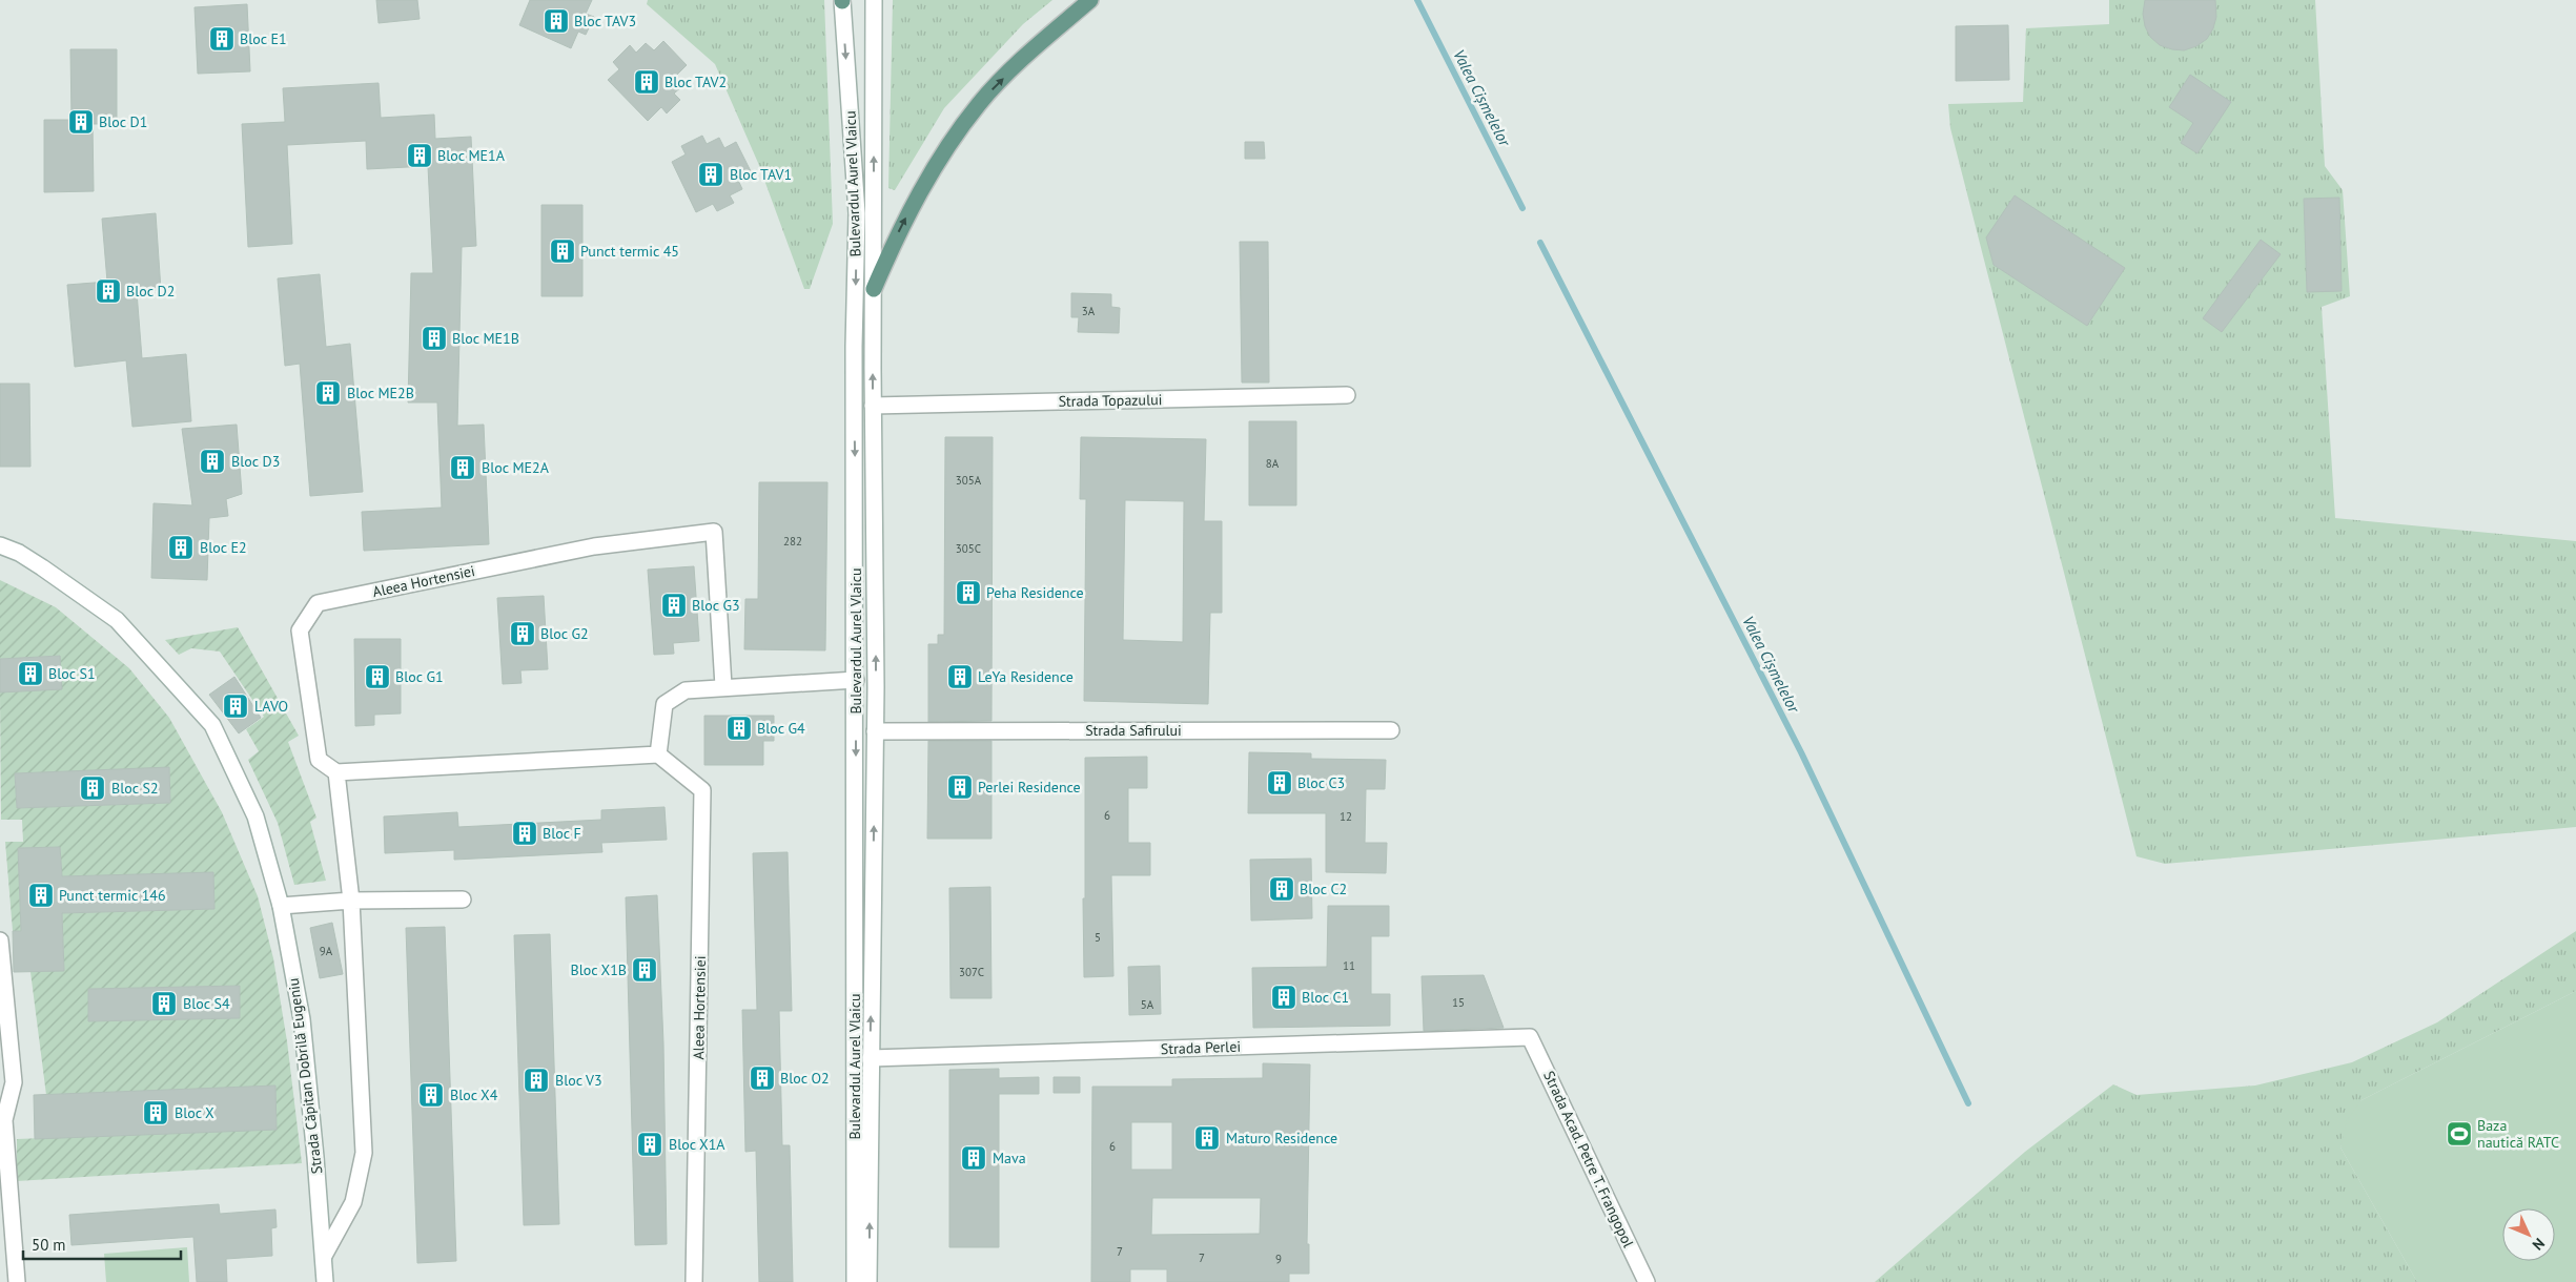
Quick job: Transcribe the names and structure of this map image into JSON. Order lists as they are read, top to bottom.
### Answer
{
  "streets": {
    "street": [
      "Bulevardul Aurel Vlaicu",
      "Strada Topazului",
      "Aleea Hortensiei",
      "Strada Safirului",
      "Strada Perlei",
      "Strada Căpitan Dobrilă Eugeniu",
      "Strada Acad. Petre T. Frangopol"
    ]
  },
  "crossings": [
    ["Bulevardul Aurel Vlaicu", "Strada Topazului"],
    ["Bulevardul Aurel Vlaicu", "Strada Safirului"],
    ["Bulevardul Aurel Vlaicu", "Strada Perlei"],
    ["Strada Perlei", "Strada Acad. Petre T. Frangopol"]
  ],
  "water": ["Valea Cișmelelor"],
  "places": {
    "building": [
      "Bloc TAV3",
      "Bloc E1",
      "Bloc TAV2",
      "Bloc D1",
      "Bloc ME1A",
      "Bloc TAV1",
      "Punct termic 45",
      "Bloc D2",
      "Bloc ME1B",
      "Bloc ME2B",
      "Bloc D3",
      "Bloc ME2A",
      "Bloc E2",
      "Peha Residence",
      "Bloc G3",
      "Bloc G2",
      "Bloc S1",
      "Bloc G1",
      "LeYa Residence",
      "LAVO",
      "Bloc G4",
      "Bloc C3",
      "Perlei Residence",
      "Bloc S2",
      "Bloc F",
      "Bloc C2",
      "Punct termic 146",
      "Bloc X1B",
      "Bloc C1",
      "Bloc S4",
      "Bloc O2",
      "Bloc V3",
      "Bloc X4",
      "Bloc X",
      "Maturo Residence",
      "Bloc X1A",
      "Mava"
    ],
    "sports": ["Baza nautică RATC"]
  },
  "house_numbers": [
    "3A",
    "8A",
    "305A",
    "282",
    "305C",
    "6",
    "12",
    "5",
    "9A",
    "11",
    "307C",
    "15",
    "5A",
    "6",
    "7",
    "7",
    "9"
  ],
  "scale_bar": "50 m",
  "north": "bottom right"
}
